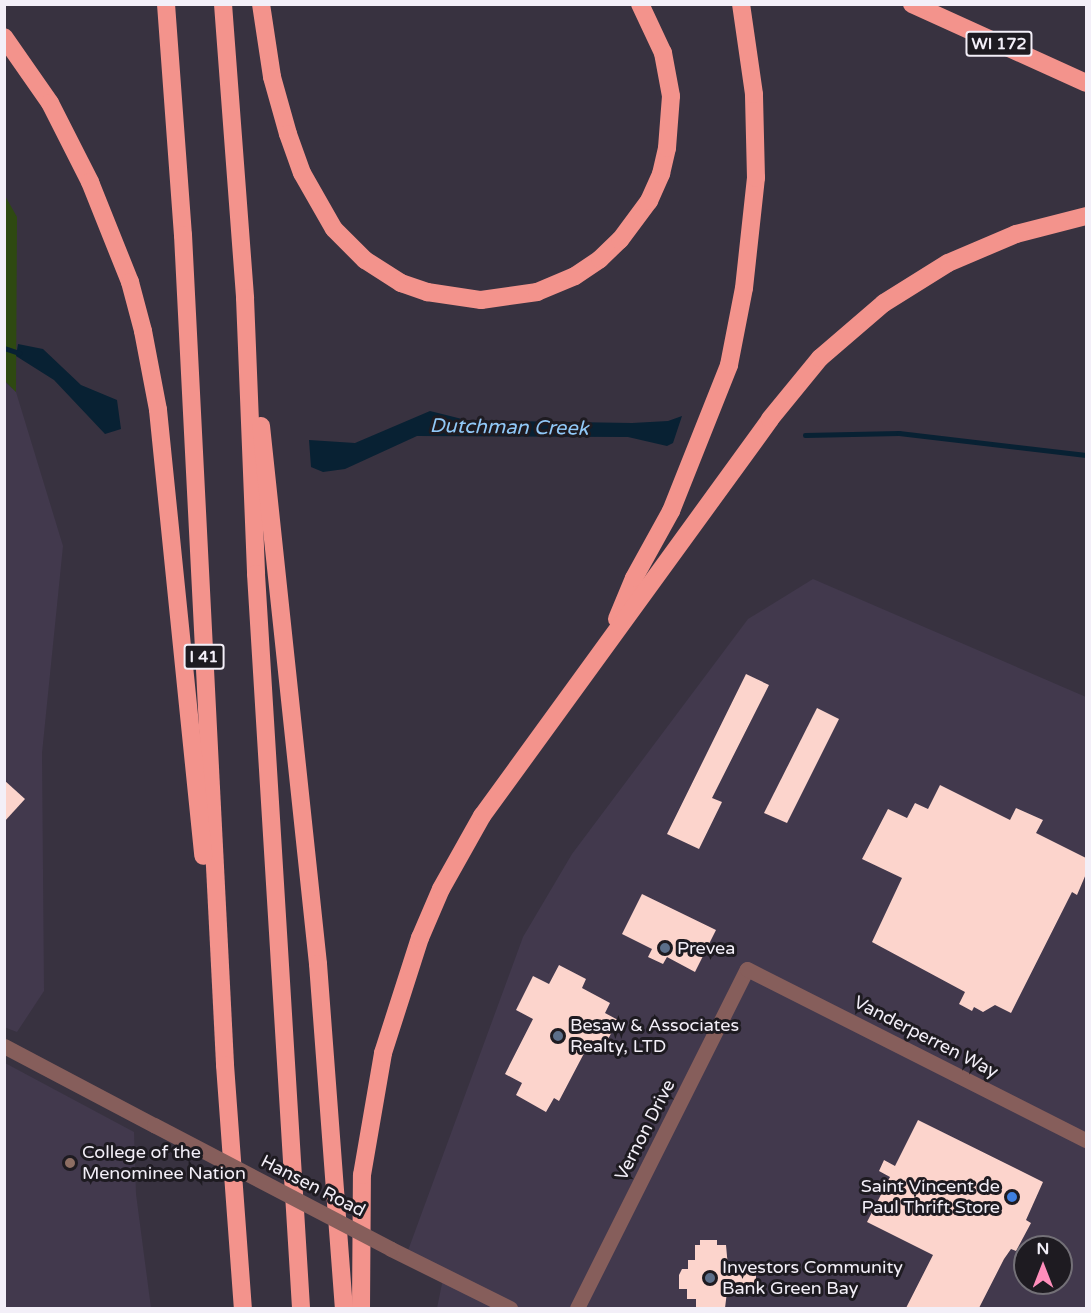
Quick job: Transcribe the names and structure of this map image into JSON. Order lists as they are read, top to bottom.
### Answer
{
  "streets": {
    "highway": ["WI 172", "I 41"],
    "street": ["Vanderperren Way", "Vernon Drive", "Hansen Road"]
  },
  "crossings": [
    ["Vanderperren Way", "Vernon Drive"]
  ],
  "water": ["Dutchman Creek"],
  "places": [
    "Prevea",
    "Besaw & Associates Realty, LTD",
    "College of the Menominee Nation",
    "Saint Vincent de Paul Thrift Store",
    "Investors Community Bank Green Bay"
  ],
  "north": "top"
}
